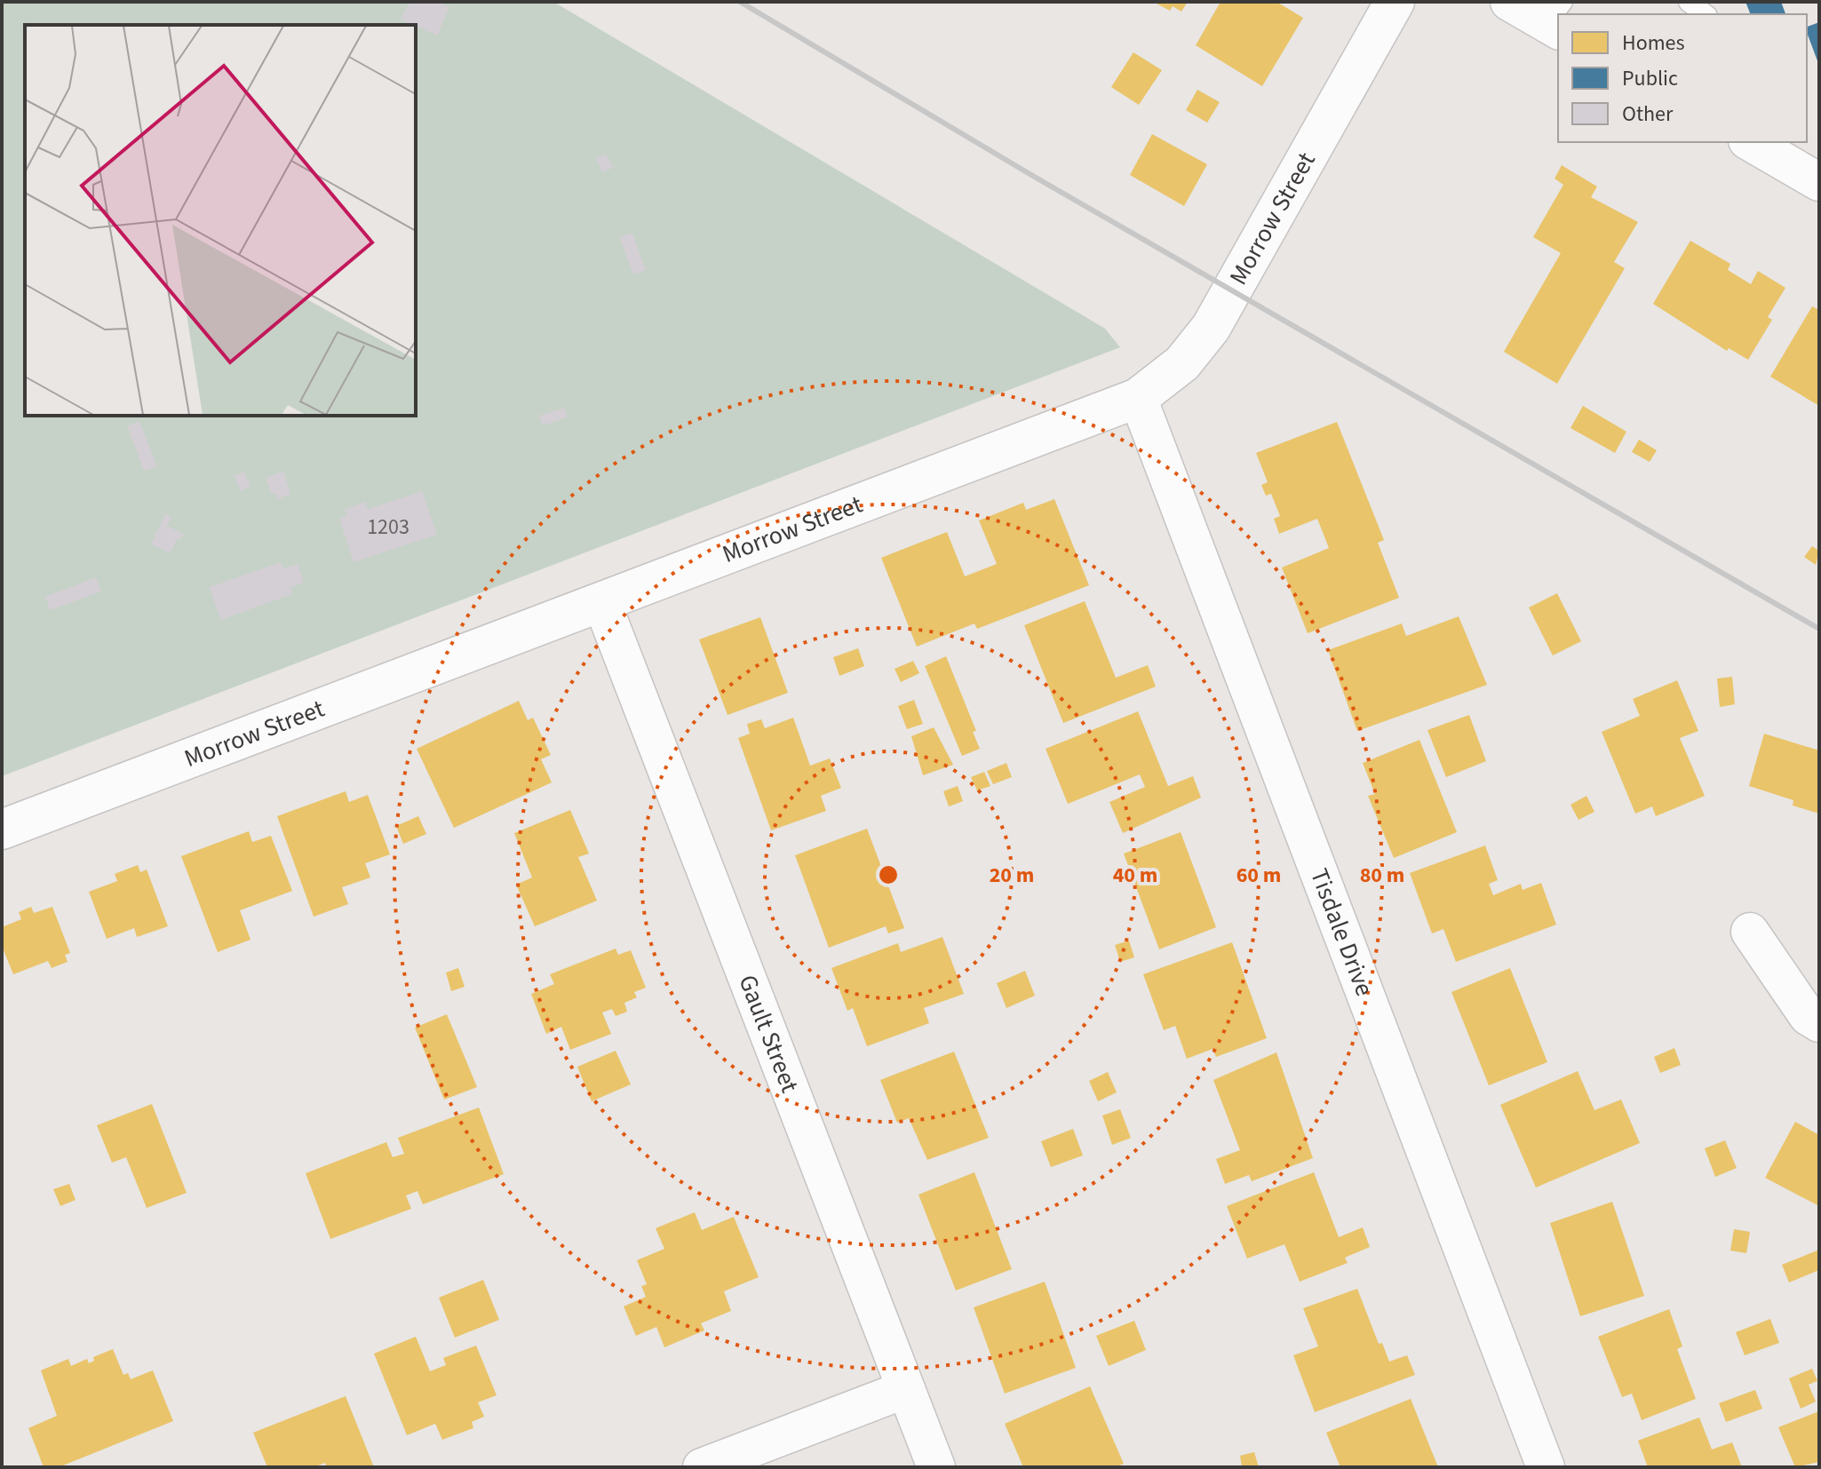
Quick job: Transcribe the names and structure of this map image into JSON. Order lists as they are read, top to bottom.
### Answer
{
  "streets": {
    "street": ["Morrow Street", "Tisdale Drive", "Gault Street"]
  },
  "crossings": [
    ["Morrow Street", "Tisdale Drive"],
    ["Morrow Street", "Gault Street"]
  ],
  "house_numbers": ["1203"],
  "legend": ["Homes", "Public", "Other"],
  "rings": [
    "20 m",
    "40 m",
    "60 m",
    "80 m"
  ]
}
